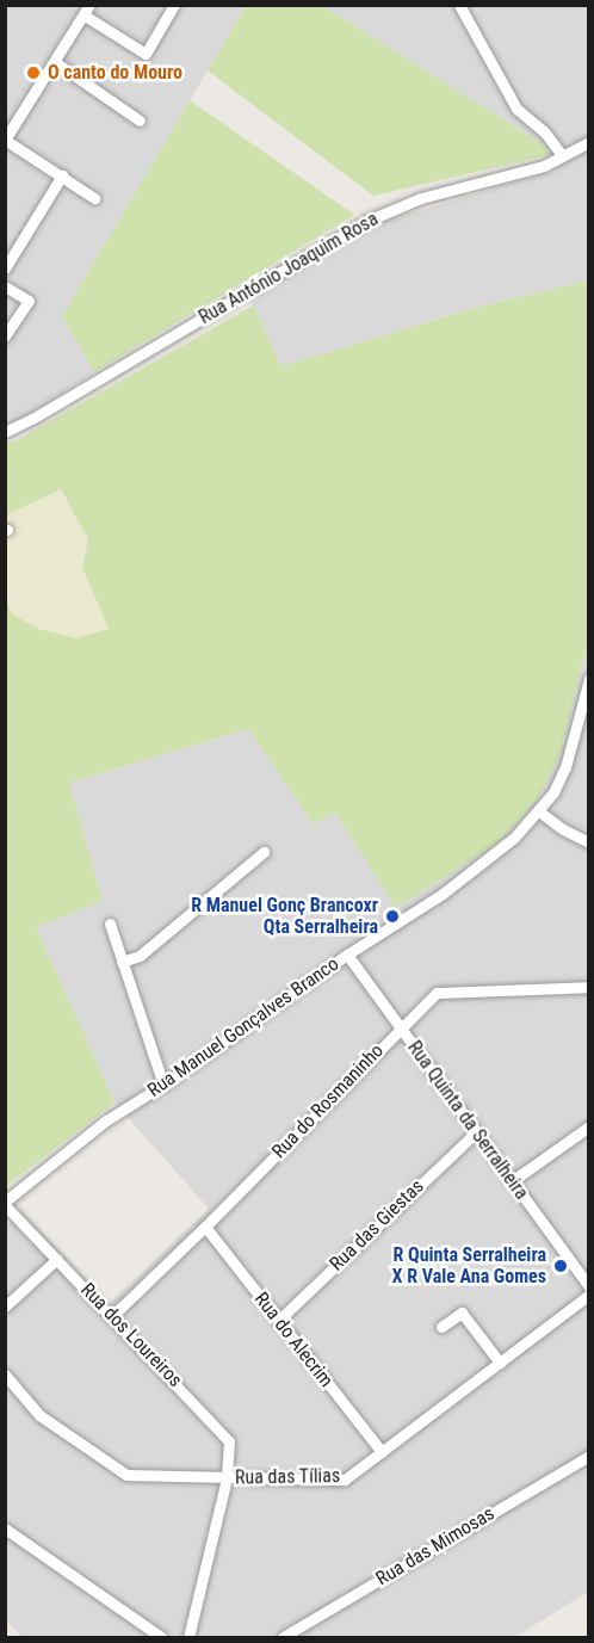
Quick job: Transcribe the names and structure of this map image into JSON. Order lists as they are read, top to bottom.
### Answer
{
  "streets": {
    "street": [
      "Rua António Joaquim Rosa",
      "Rua Manuel Gonçalves Branco",
      "Rua do Rosmaninho",
      "Rua Quinta da Serralheira",
      "Rua das Giestas",
      "Rua dos Loureiros",
      "Rua do Alecrim",
      "Rua das Tílias",
      "Rua das Mimosas"
    ]
  },
  "crossings": [
    ["Rua Manuel Gonçalves Branco", "Rua Quinta da Serralheira"],
    ["Rua Manuel Gonçalves Branco", "Rua dos Loureiros"],
    ["Rua do Rosmaninho", "Rua Quinta da Serralheira"],
    ["Rua do Rosmaninho", "Rua dos Loureiros"],
    ["Rua do Rosmaninho", "Rua do Alecrim"],
    ["Rua Quinta da Serralheira", "Rua das Giestas"],
    ["Rua das Giestas", "Rua do Alecrim"],
    ["Rua dos Loureiros", "Rua das Tílias"],
    ["Rua do Alecrim", "Rua das Tílias"]
  ],
  "places": ["O canto do Mouro", "R Manuel Gonç Brancoxr Qta Serralheira", "R Quinta Serralheira X R Vale Ana Gomes"]
}
